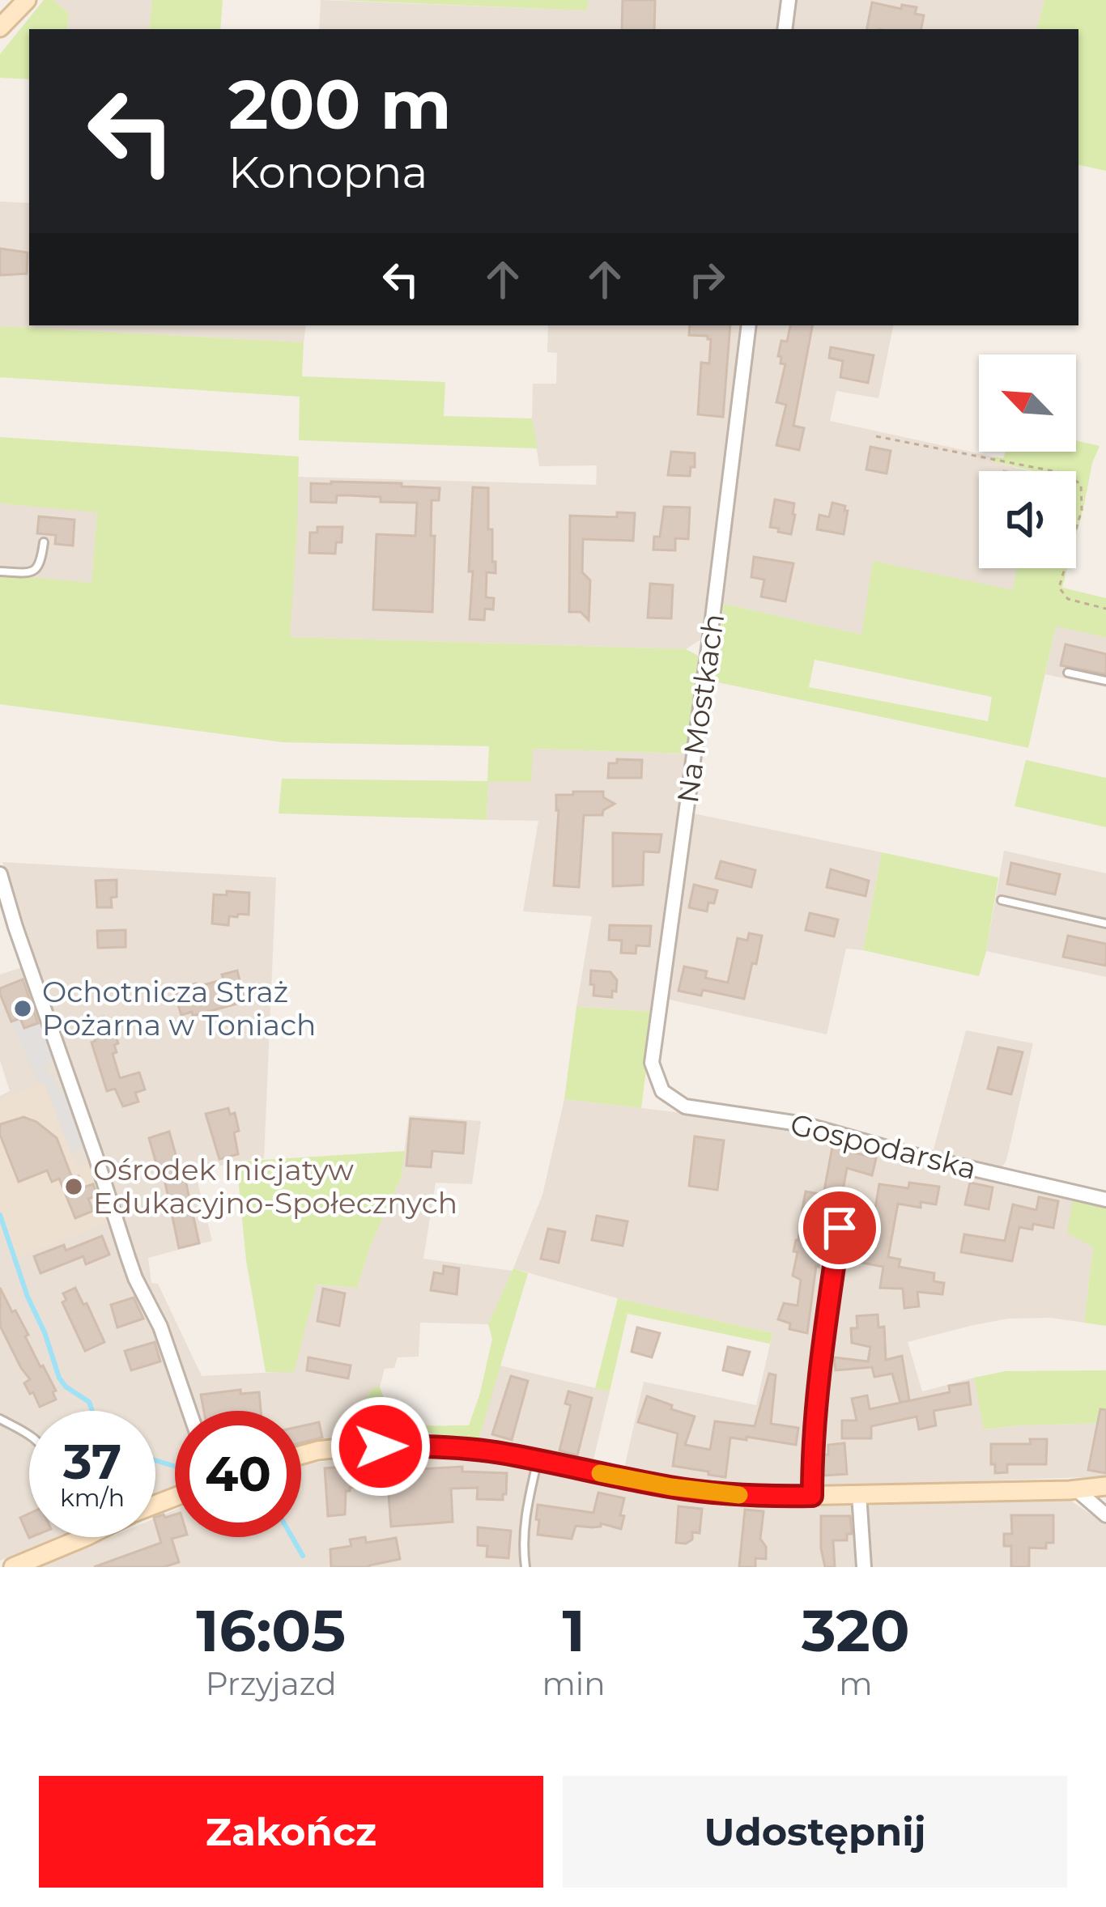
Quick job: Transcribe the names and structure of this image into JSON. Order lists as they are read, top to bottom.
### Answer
{
  "streets": {
    "street": ["Na Mostkach", "Gospodarska"]
  },
  "crossings": [
    ["Na Mostkach", "Gospodarska"]
  ],
  "places": ["Ochotnicza Straż Pożarna w Toniach", "Ośrodek Inicjatyw Edukacyjno-Społecznych"],
  "north": "top left",
  "page": {
    "turn": ["200 m", "Konopna"],
    "speed": "37 km/h",
    "limit": "40",
    "eta": [
      "16:05",
      "Przyjazd",
      "1",
      "min",
      "320",
      "m"
    ],
    "buttons": ["Zakończ", "Udostępnij"]
  }
}
